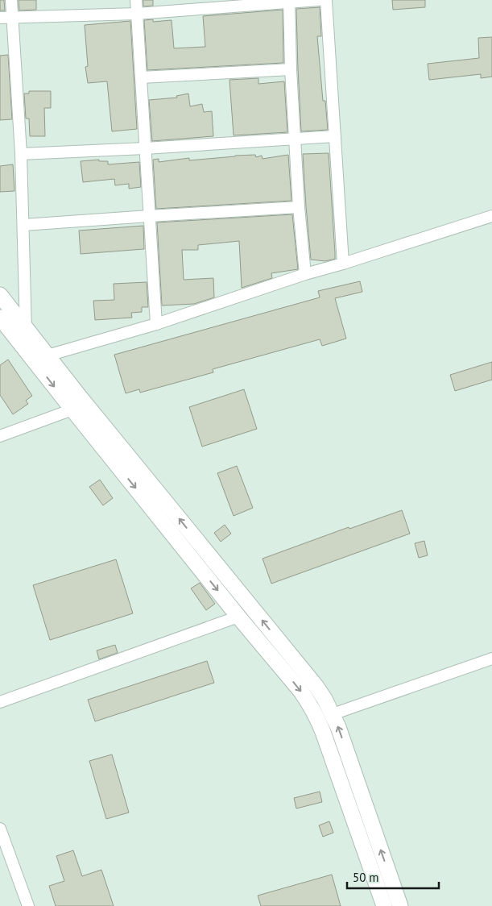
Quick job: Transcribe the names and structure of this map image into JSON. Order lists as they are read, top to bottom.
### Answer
{
  "scale_bar": "50 m"
}
